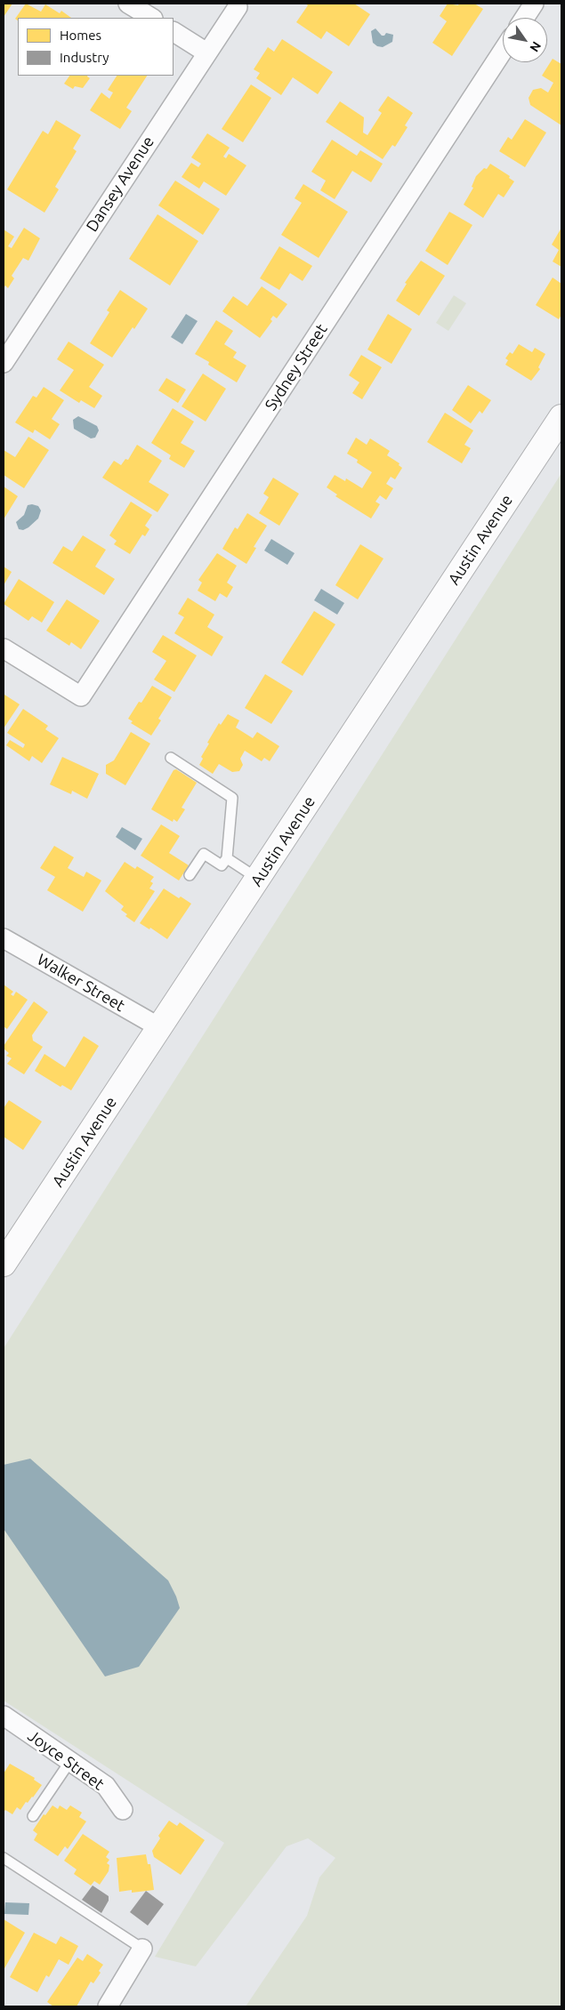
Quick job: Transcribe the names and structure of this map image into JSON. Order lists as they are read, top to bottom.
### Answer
{
  "streets": {
    "main road": ["Austin Avenue"],
    "street": [
      "Dansey Avenue",
      "Sydney Street",
      "Walker Street",
      "Joyce Street"
    ]
  },
  "crossings": [
    ["Austin Avenue", "Walker Street"]
  ],
  "legend": ["Homes", "Industry"],
  "north": "bottom right"
}
